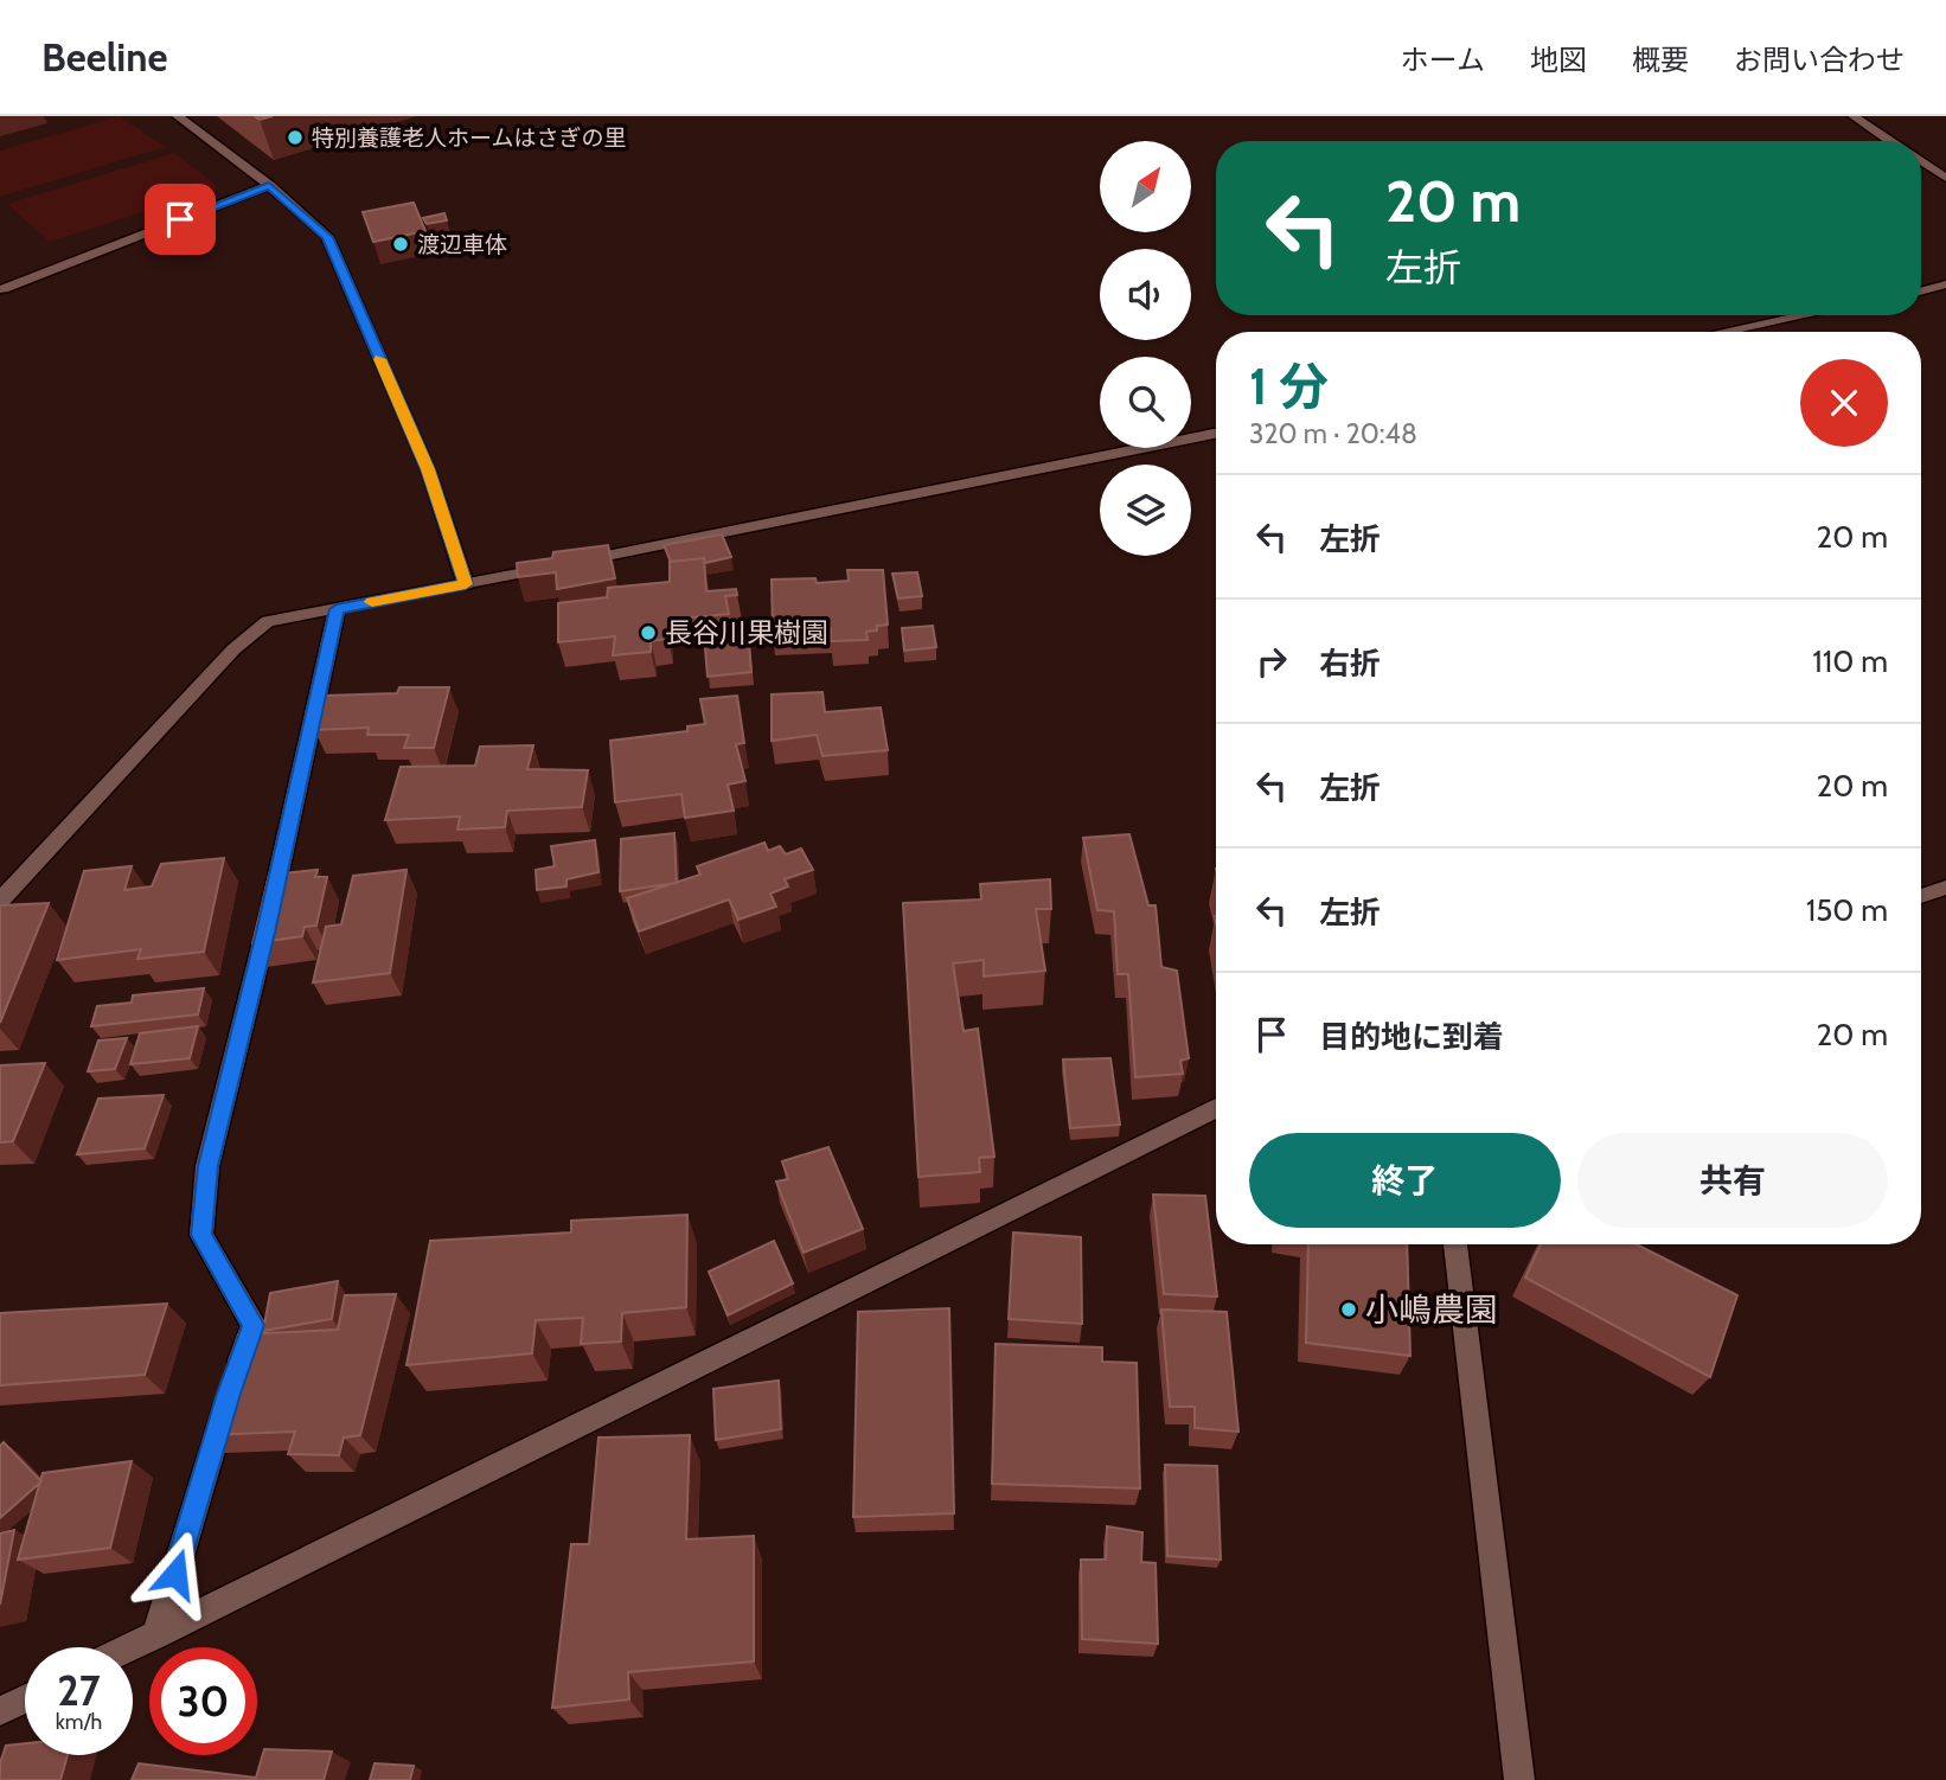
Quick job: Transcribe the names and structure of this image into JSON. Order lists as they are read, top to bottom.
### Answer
{
  "places": [
    "特別養護老人ホームはさぎの里",
    "渡辺車体",
    "長谷川果樹園",
    "小嶋農園"
  ],
  "north": "top right",
  "page": {
    "header": "Beeline",
    "nav": [
      "ホーム",
      "地図",
      "概要",
      "お問い合わせ"
    ],
    "turn": ["20 m", "左折"],
    "heading": ["1 分", "320 m · 20:48"],
    "list": [
      {
        "name": "左折",
        "value": "20 m"
      },
      {
        "name": "右折",
        "value": "110 m"
      },
      {
        "name": "左折",
        "value": "20 m"
      },
      {
        "name": "左折",
        "value": "150 m"
      },
      {
        "name": "目的地に到着",
        "value": "20 m"
      }
    ],
    "buttons": ["終了", "共有"],
    "speed": "27 km/h",
    "limit": "30"
  }
}
